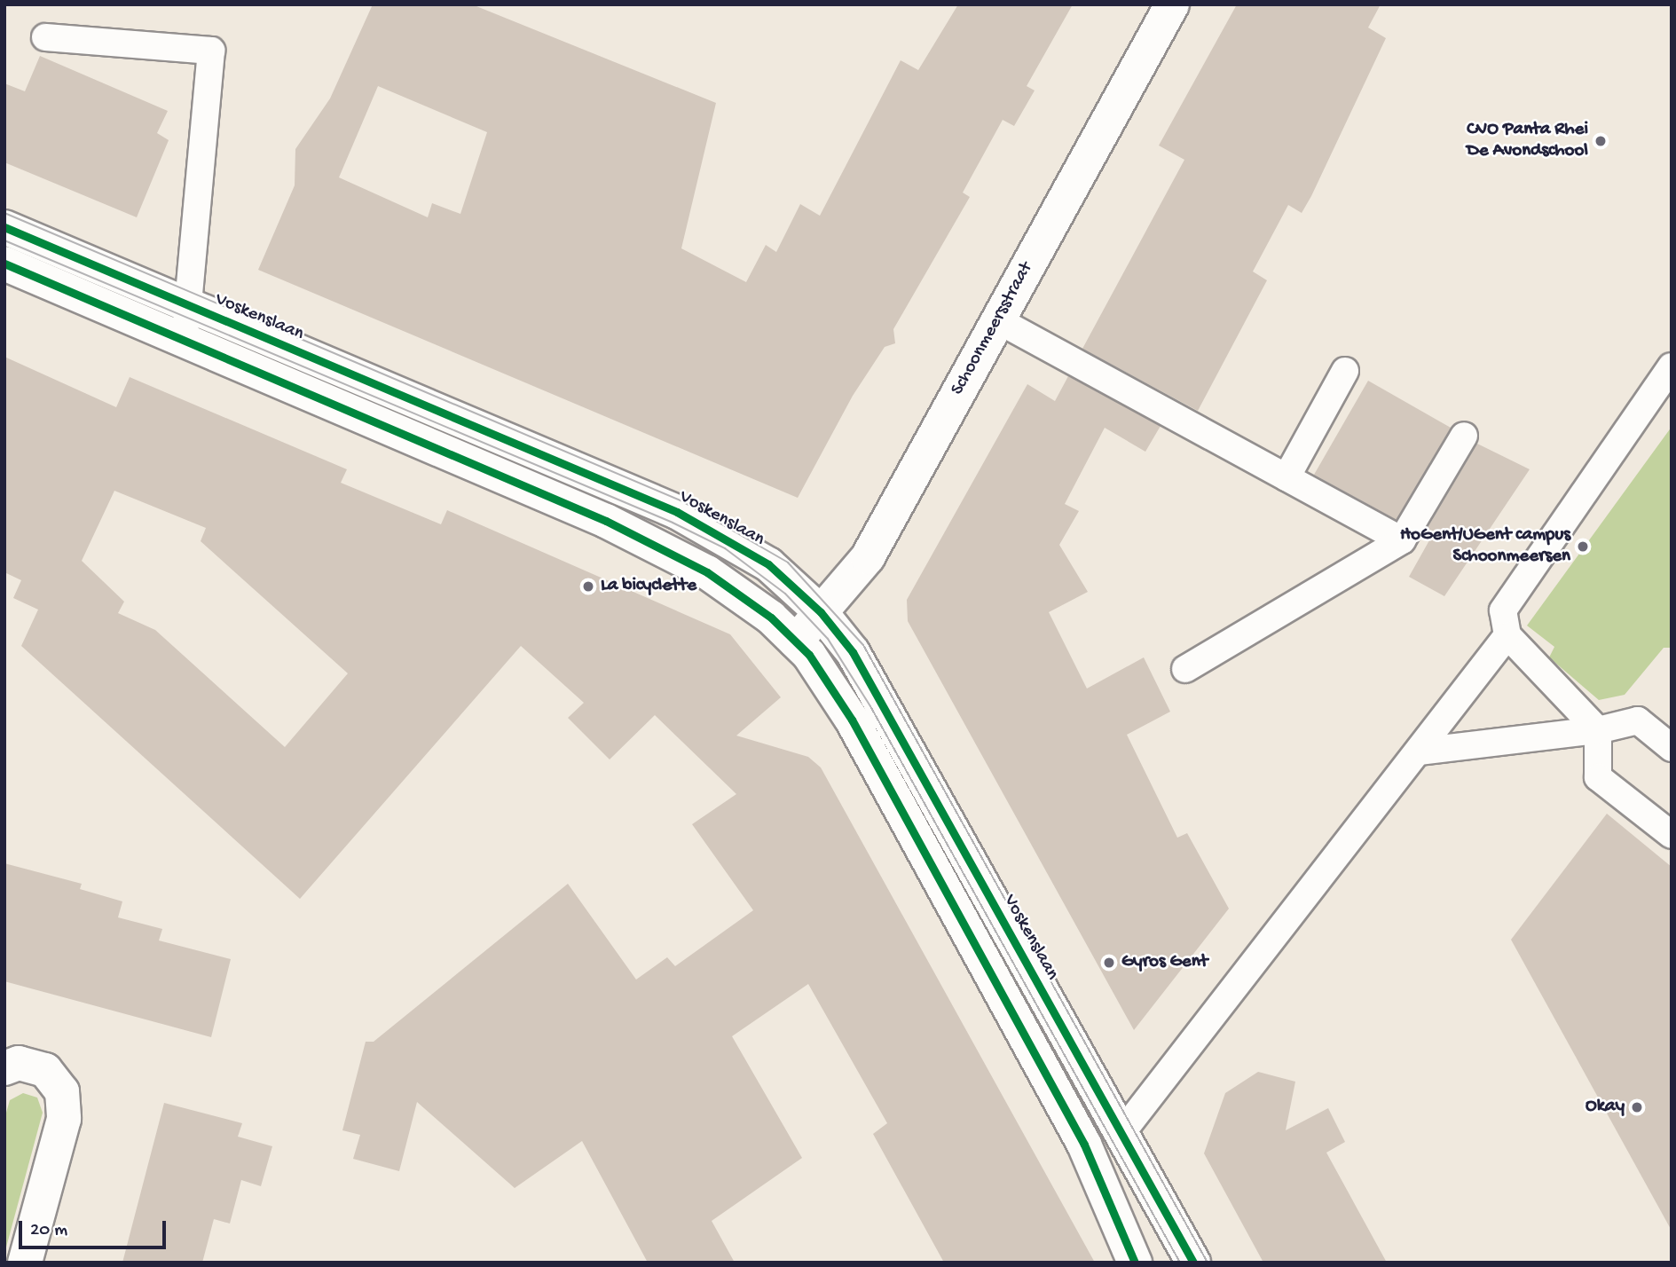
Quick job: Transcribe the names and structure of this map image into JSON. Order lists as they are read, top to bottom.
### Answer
{
  "streets": {
    "street": ["Voskenslaan", "Schoonmeersstraat"]
  },
  "crossings": [
    ["Voskenslaan", "Schoonmeersstraat"]
  ],
  "places": [
    "CVO Panta Rhei De Avondschool",
    "HoGent/UGent campus Schoonmeersen",
    "La bicyclette",
    "Gyros Gent",
    "Okay"
  ],
  "scale_bar": "20 m"
}
